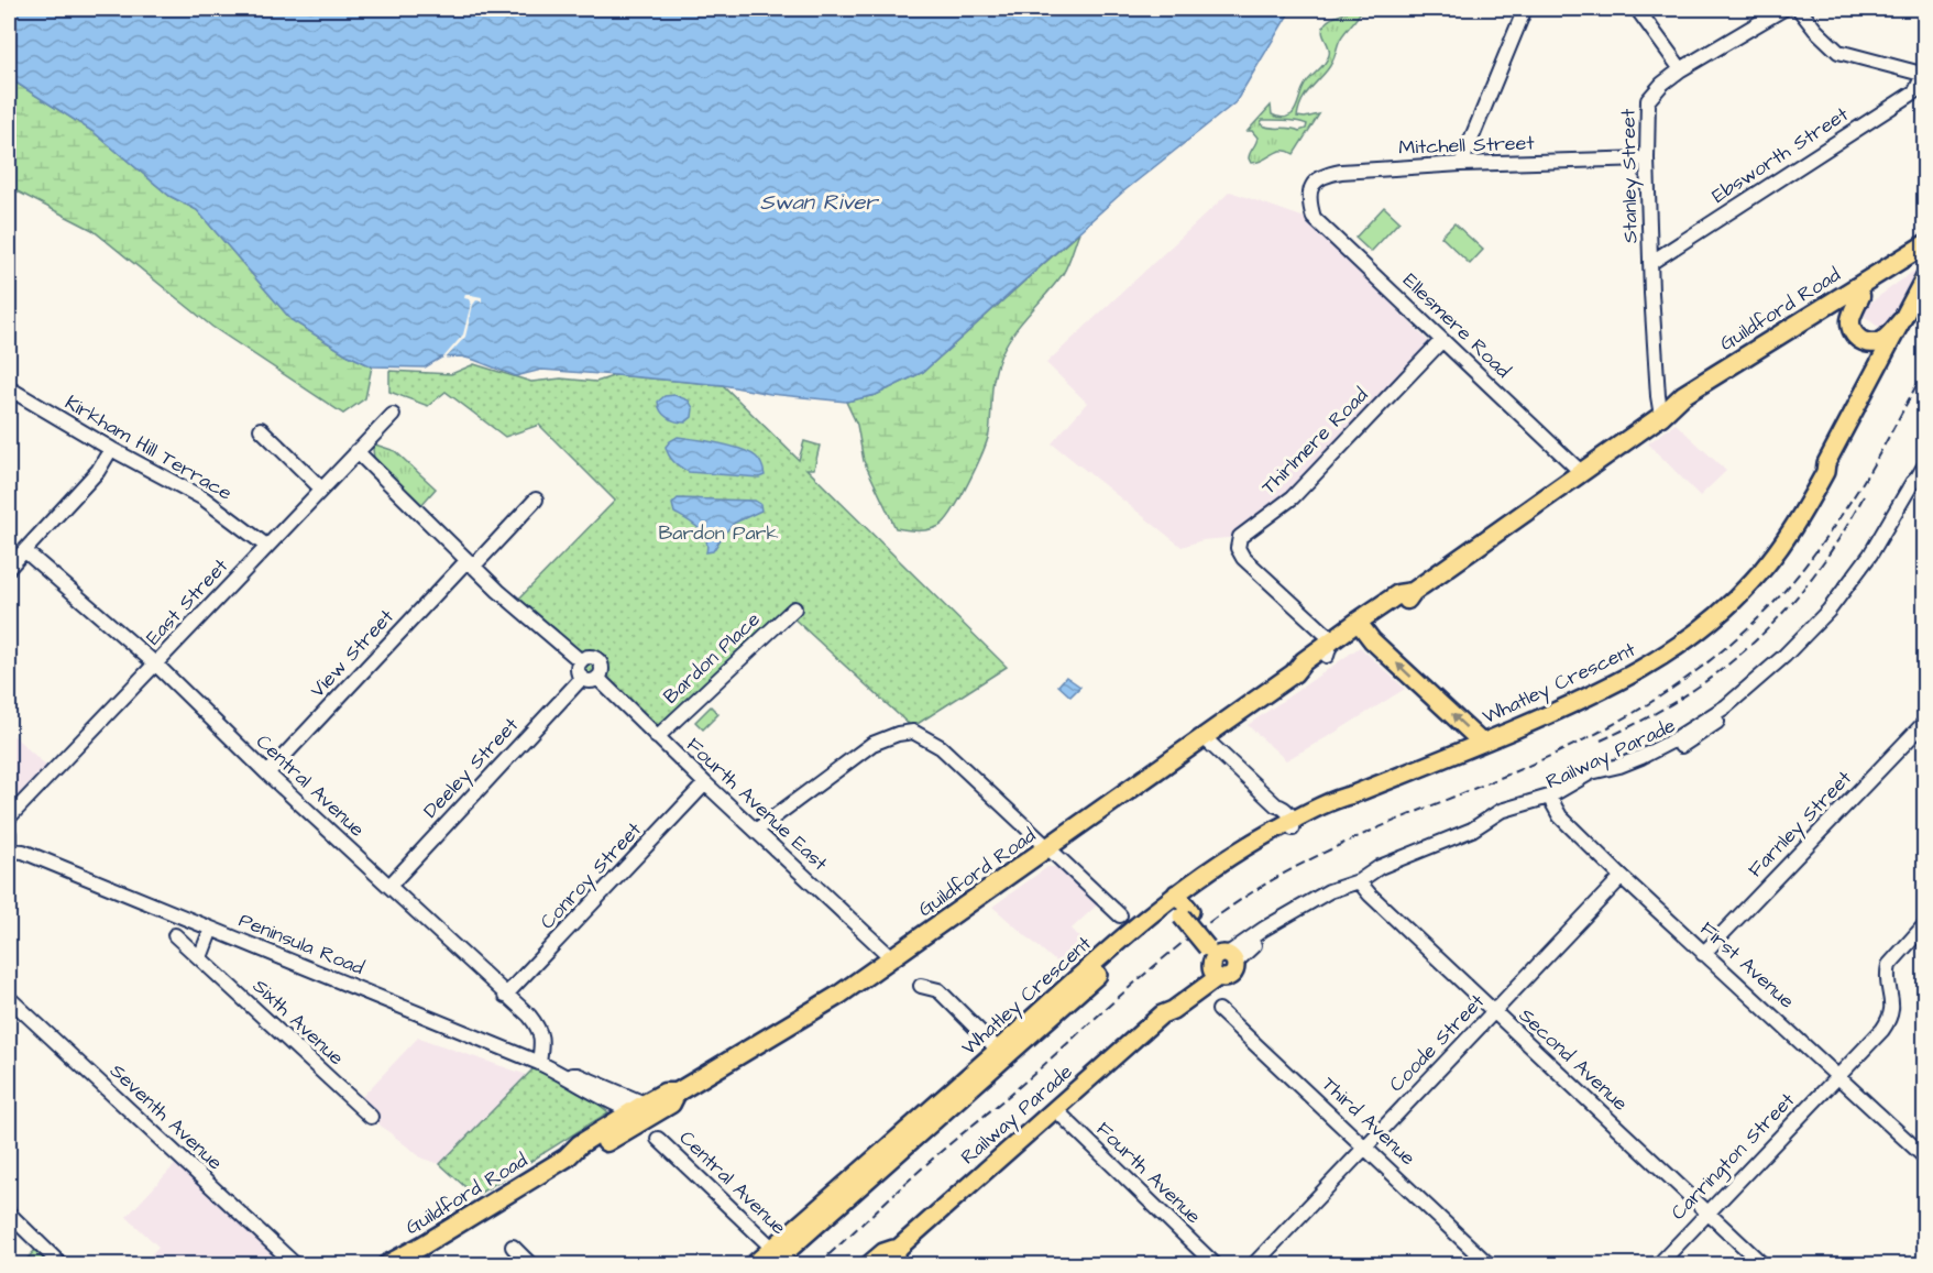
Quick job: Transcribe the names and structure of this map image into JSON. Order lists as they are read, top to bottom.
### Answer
{
  "streets": {
    "highway": ["Guildford Road"],
    "main road": ["Whatley Crescent", "Railway Parade"],
    "street": [
      "Mitchell Street",
      "Ebsworth Street",
      "Stanley Street",
      "Ellesmere Road",
      "Thirlmere Road",
      "Kirkham Hill Terrace",
      "East Street",
      "View Street",
      "Bardon Place",
      "Deeley Street",
      "Central Avenue",
      "Fourth Avenue East",
      "Farnley Street",
      "Conroy Street",
      "Peninsula Road",
      "First Avenue",
      "Sixth Avenue",
      "Coode Street",
      "Second Avenue",
      "Seventh Avenue",
      "Third Avenue",
      "Carrington Street",
      "Fourth Avenue"
    ]
  },
  "crossings": [
    ["Mitchell Street", "Stanley Street"],
    ["Mitchell Street", "Ellesmere Road"],
    ["Ebsworth Street", "Stanley Street"],
    ["Stanley Street", "Guildford Road"],
    ["Guildford Road", "Ellesmere Road"],
    ["Guildford Road", "Thirlmere Road"],
    ["Guildford Road", "Fourth Avenue East"],
    ["Guildford Road", "Peninsula Road"],
    ["Ellesmere Road", "Thirlmere Road"],
    ["Kirkham Hill Terrace", "East Street"],
    ["East Street", "Central Avenue"],
    ["East Street", "Peninsula Road"],
    ["View Street", "Central Avenue"],
    ["Bardon Place", "Fourth Avenue East"],
    ["Whatley Crescent", "Central Avenue"],
    ["Railway Parade", "First Avenue"],
    ["Railway Parade", "Second Avenue"],
    ["Railway Parade", "Fourth Avenue"],
    ["Deeley Street", "Central Avenue"],
    ["Deeley Street", "Fourth Avenue East"],
    ["Central Avenue", "Conroy Street"],
    ["Central Avenue", "Peninsula Road"],
    ["Fourth Avenue East", "Conroy Street"],
    ["Farnley Street", "First Avenue"],
    ["First Avenue", "Coode Street"],
    ["First Avenue", "Carrington Street"],
    ["Coode Street", "Second Avenue"],
    ["Coode Street", "Third Avenue"],
    ["Second Avenue", "Carrington Street"]
  ],
  "water": ["Swan River"],
  "parks": ["Bardon Park"]
}
